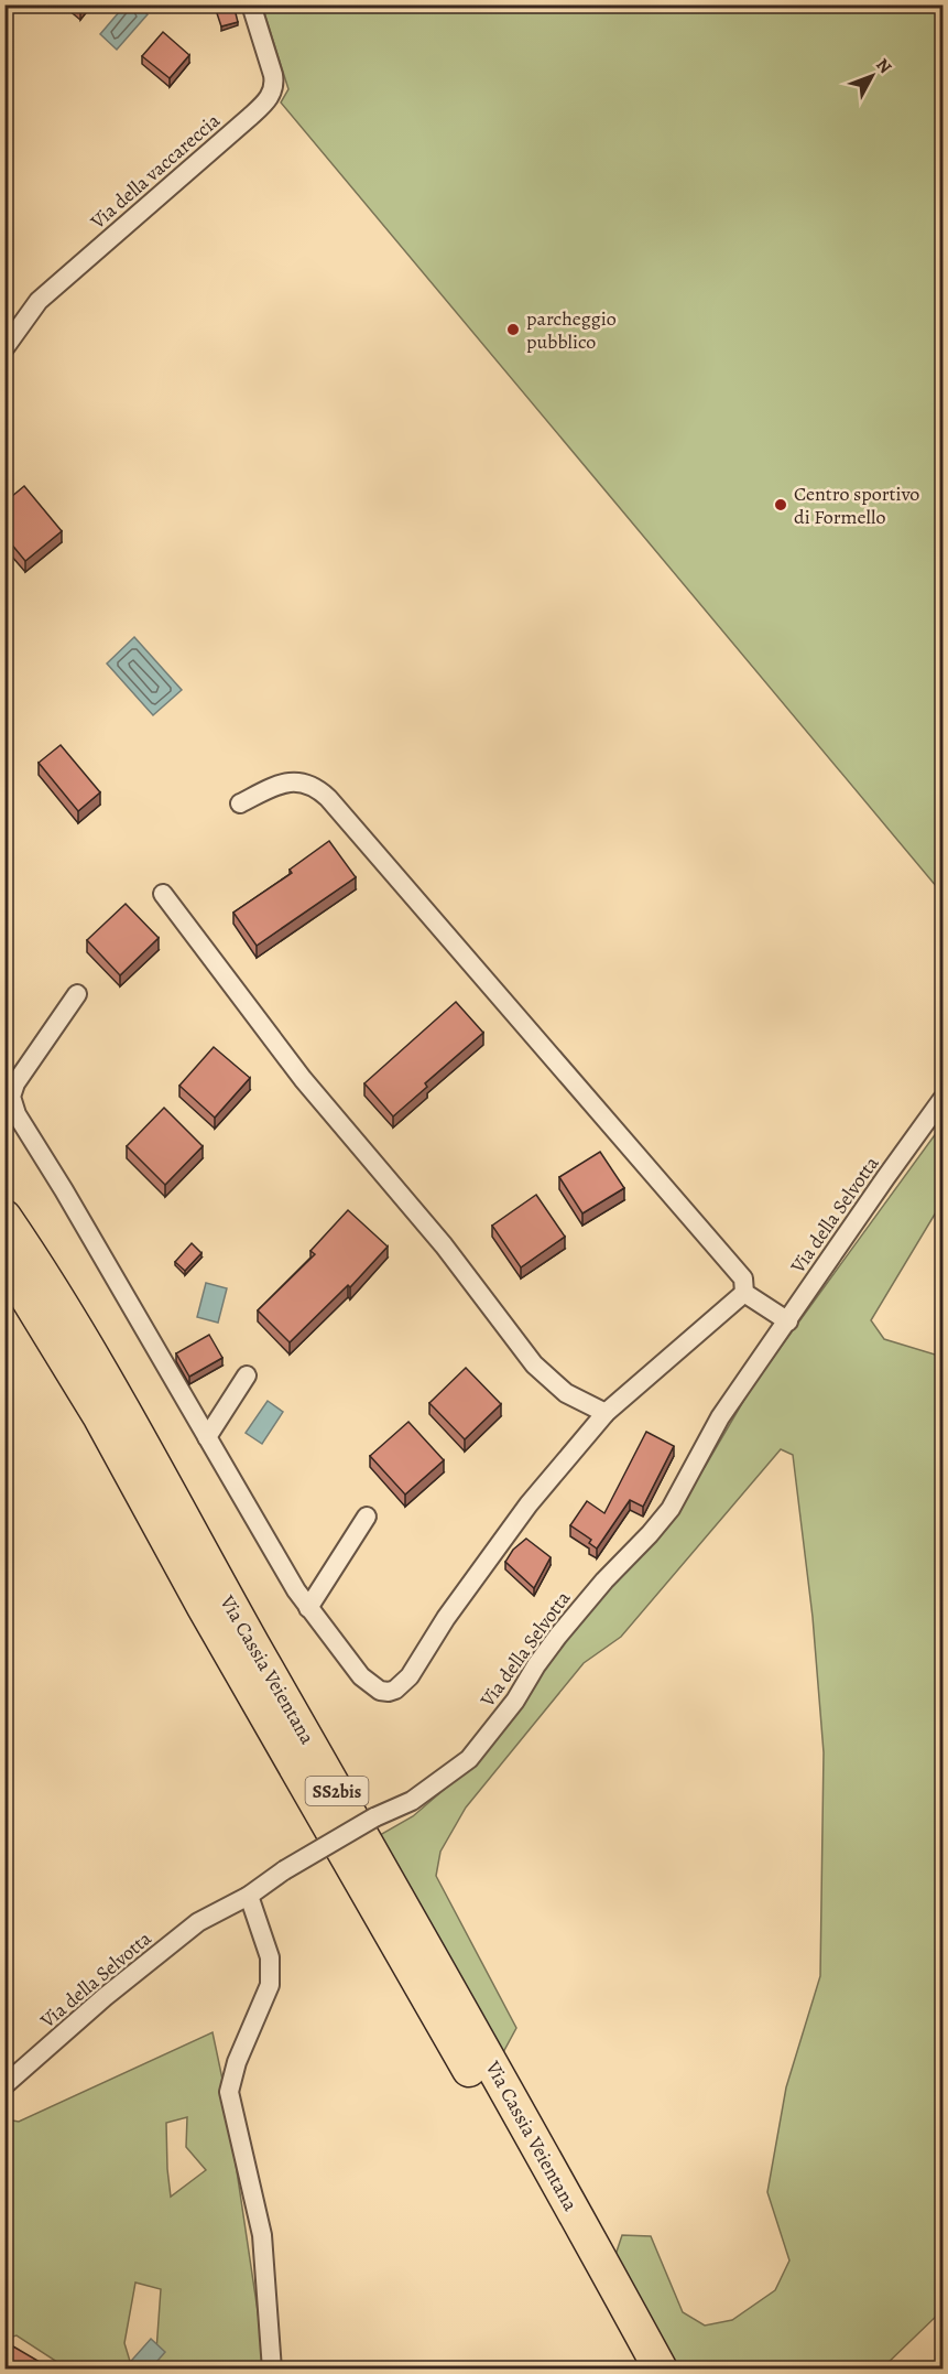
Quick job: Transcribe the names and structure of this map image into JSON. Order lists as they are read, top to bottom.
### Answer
{
  "streets": {
    "highway": ["Via Cassia Veientana", "SS2bis"],
    "street": ["Via della vaccareccia", "Via della Selvotta"]
  },
  "places": ["parcheggio pubblico", "Centro sportivo di Formello"],
  "north": "top right"
}
